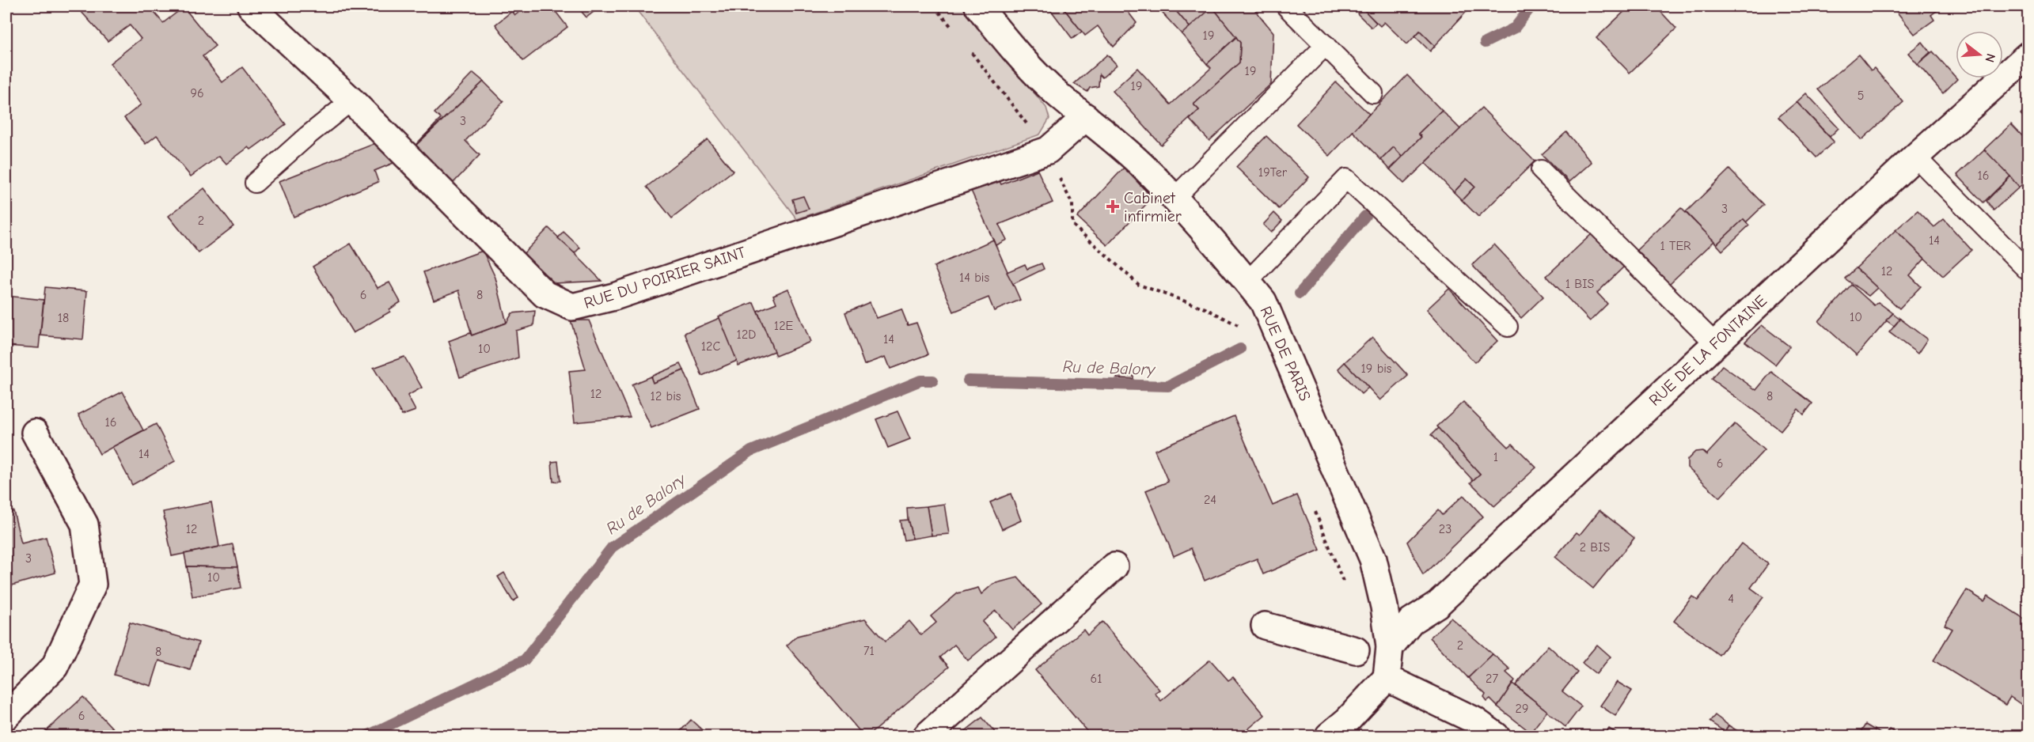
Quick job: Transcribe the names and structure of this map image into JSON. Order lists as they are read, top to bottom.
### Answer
{
  "streets": {
    "street": ["RUE DU POIRIER SAINT", "RUE DE LA FONTAINE", "RUE DE PARIS"]
  },
  "crossings": [
    ["RUE DU POIRIER SAINT", "RUE DE PARIS"],
    ["RUE DE LA FONTAINE", "RUE DE PARIS"]
  ],
  "water": ["Ru de Balory"],
  "places": {
    "health": ["Cabinet infirmier"]
  },
  "house_numbers": [
    "19",
    "19",
    "19",
    "96",
    "5",
    "3",
    "19Ter",
    "16",
    "3",
    "2",
    "14",
    "1 TER",
    "12",
    "14 bis",
    "1 BIS",
    "6",
    "8",
    "10",
    "18",
    "12E",
    "12D",
    "14",
    "12C",
    "10",
    "19 bis",
    "12",
    "12 bis",
    "8",
    "16",
    "14",
    "1",
    "6",
    "24",
    "12",
    "23",
    "2 BIS",
    "3",
    "10",
    "4",
    "2",
    "71",
    "8",
    "61",
    "27",
    "29",
    "6"
  ],
  "north": "right"
}
